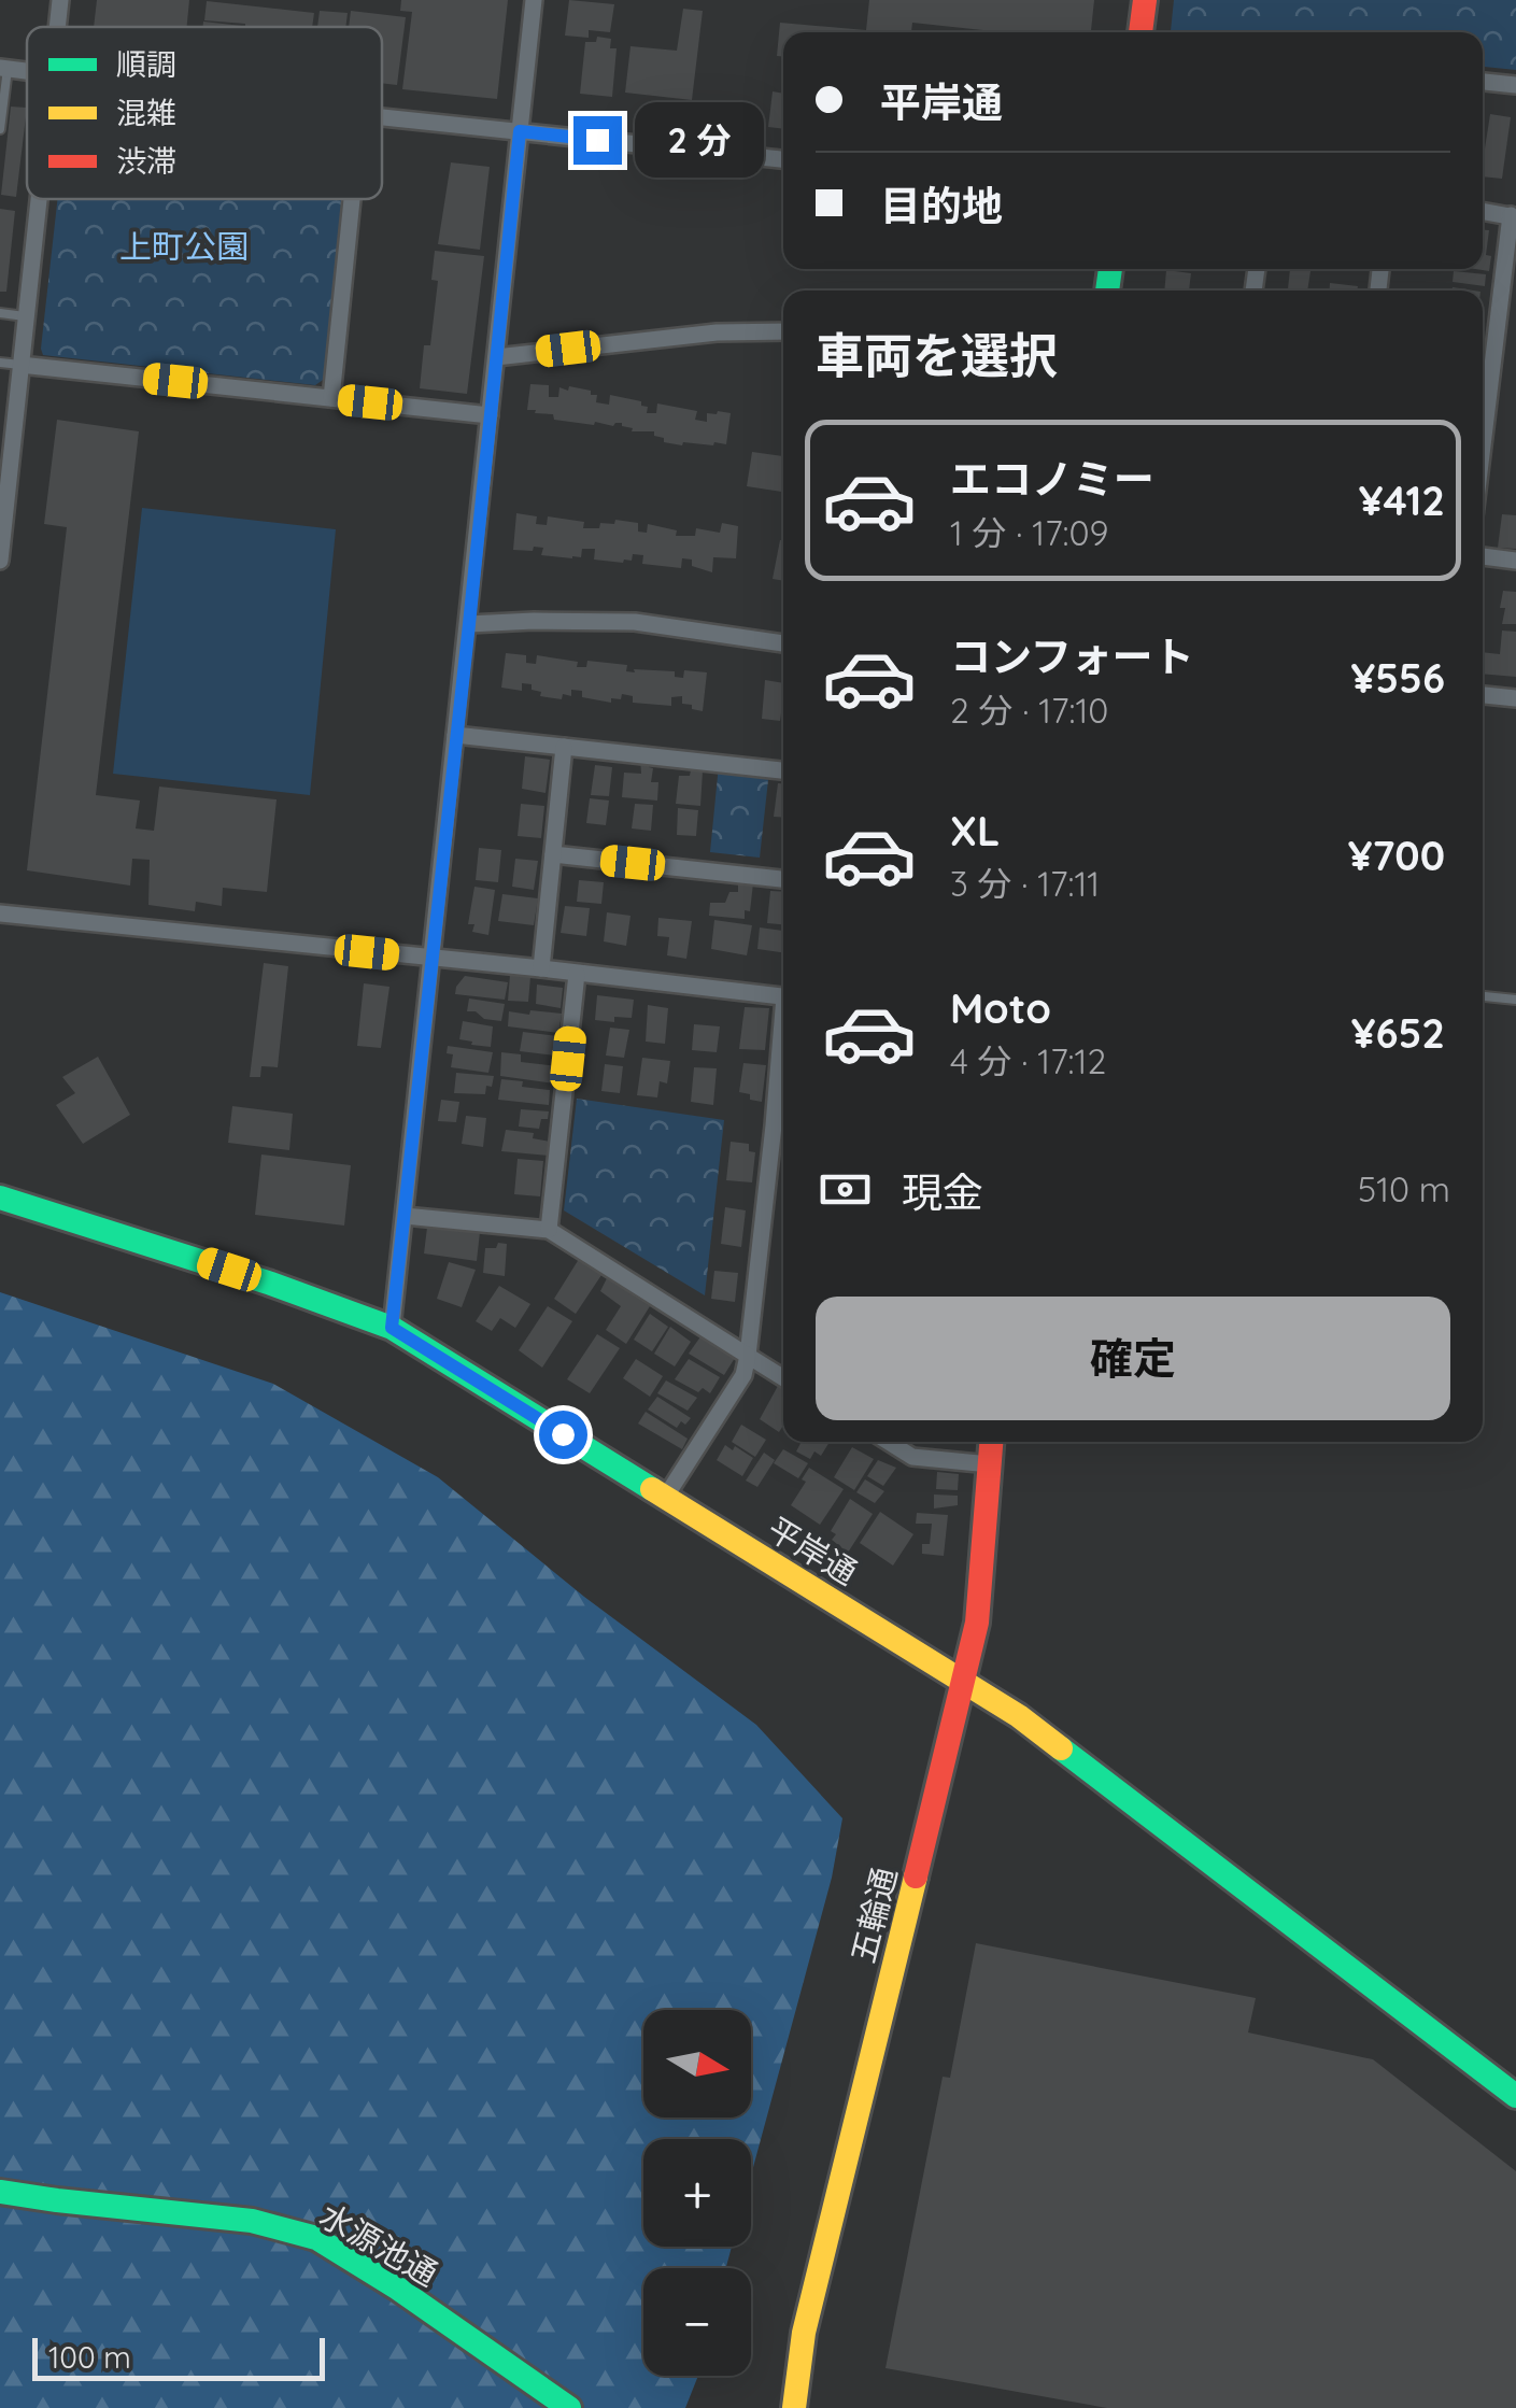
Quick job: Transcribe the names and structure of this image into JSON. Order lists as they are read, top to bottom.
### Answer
{
  "streets": {
    "street": ["平岸通", "五輪通", "水源池通"]
  },
  "crossings": [
    ["平岸通", "五輪通"]
  ],
  "parks": ["上町公園"],
  "legend": ["順調", "混雑", "渋滞"],
  "scale_bar": "100 m",
  "north": "right",
  "page": {
    "banner": ["平岸通", "目的地"],
    "bubble": "2 分",
    "heading": "車両を選択",
    "list": [
      {
        "name": "エコノミー",
        "note": "1 分 · 17:09",
        "value": "¥412"
      },
      {
        "name": "コンフォート",
        "note": "2 分 · 17:10",
        "value": "¥556"
      },
      {
        "name": "XL",
        "note": "3 分 · 17:11",
        "value": "¥700"
      },
      {
        "name": "Moto",
        "note": "4 分 · 17:12",
        "value": "¥652"
      }
    ],
    "pay": ["現金", "510 m"],
    "buttons": "確定",
    "map_buttons": ["+", "−"],
    "scale": "100 m"
  }
}
